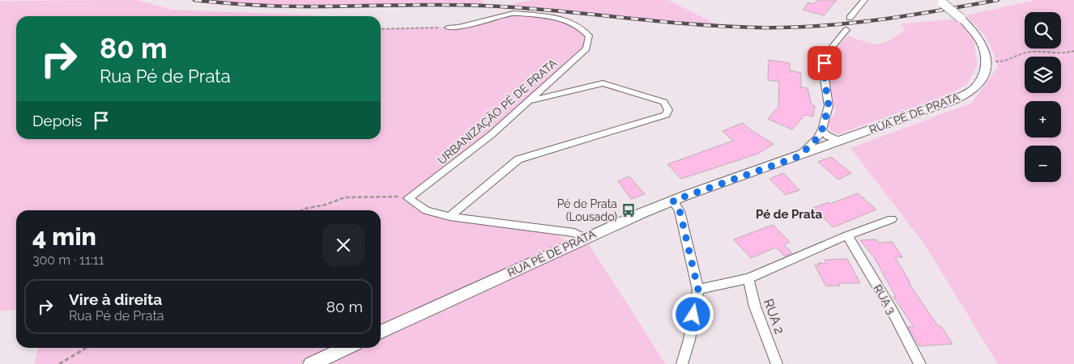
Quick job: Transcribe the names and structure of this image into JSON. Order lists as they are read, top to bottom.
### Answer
{
  "streets": {
    "street": [
      "URBANIZAÇÃO PÉ DE PRATA",
      "RUA PÉ DE PRATA",
      "RUA 3",
      "RUA 2"
    ]
  },
  "districts": ["Pé de Prata"],
  "places": {
    "bus stop": ["Pé de Prata (Lousado)"]
  },
  "page": {
    "map_buttons": ["+", "−"],
    "turn": ["80 m", "Rua Pé de Prata"],
    "then": "Depois",
    "heading": ["4 min", "300 m · 11:11"],
    "list": [
      {
        "name": "Vire à direita",
        "note": "Rua Pé de Prata",
        "value": "80 m"
      }
    ]
  }
}
